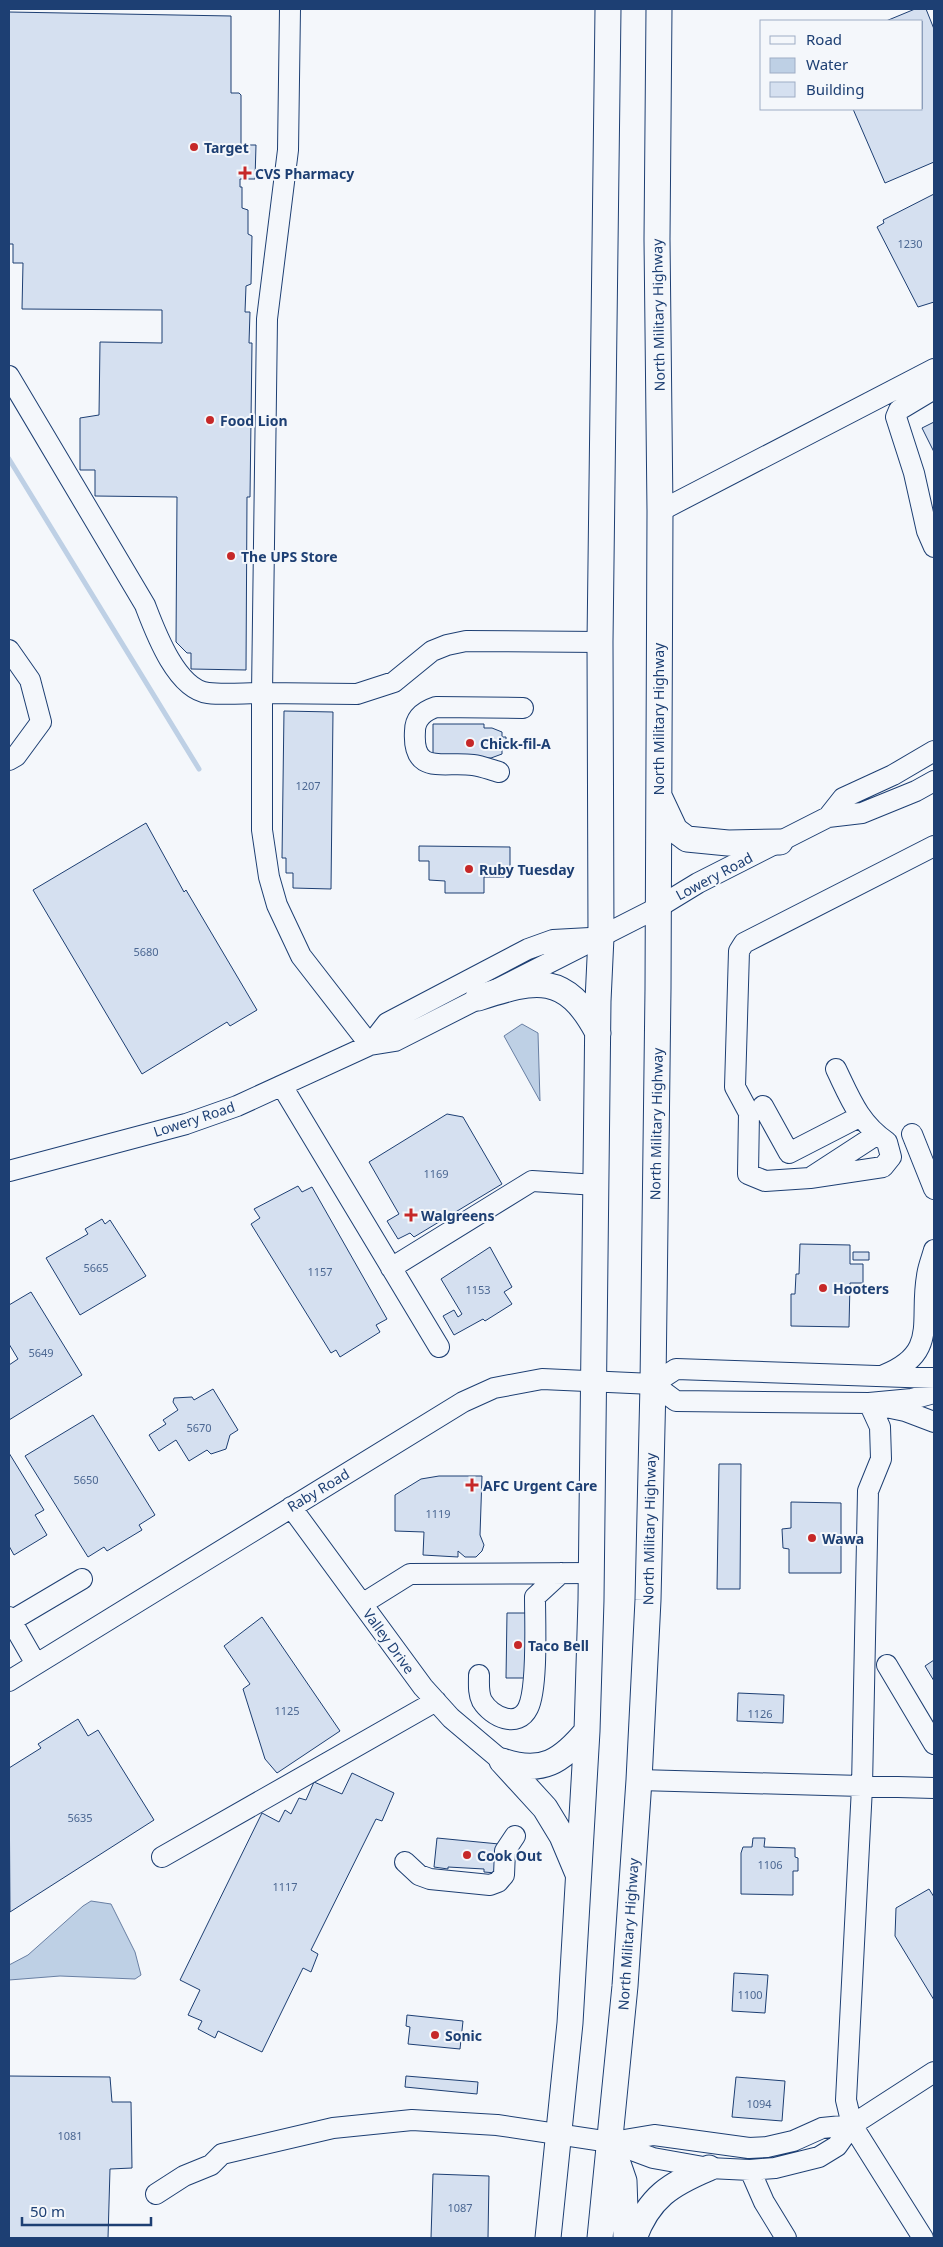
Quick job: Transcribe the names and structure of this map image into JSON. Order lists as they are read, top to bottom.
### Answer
{
  "streets": {
    "main road": ["North Military Highway"],
    "street": ["Lowery Road", "Raby Road", "Valley Drive"]
  },
  "crossings": [
    ["North Military Highway", "Lowery Road"],
    ["North Military Highway", "Raby Road"],
    ["Raby Road", "Valley Drive"]
  ],
  "places": {
    "other": [
      "Target",
      "Food Lion",
      "The UPS Store",
      "Chick-fil-A",
      "Ruby Tuesday",
      "Hooters",
      "Wawa",
      "Taco Bell",
      "Cook Out",
      "Sonic"
    ],
    "health": ["CVS Pharmacy", "Walgreens", "AFC Urgent Care"]
  },
  "house_numbers": [
    "1230",
    "1207",
    "5680",
    "1169",
    "5665",
    "1157",
    "1153",
    "5649",
    "5670",
    "5650",
    "1119",
    "1125",
    "1126",
    "5635",
    "1106",
    "1117",
    "1100",
    "1094",
    "1081",
    "1087"
  ],
  "legend": ["Road", "Water", "Building"],
  "scale_bar": "50 m"
}
